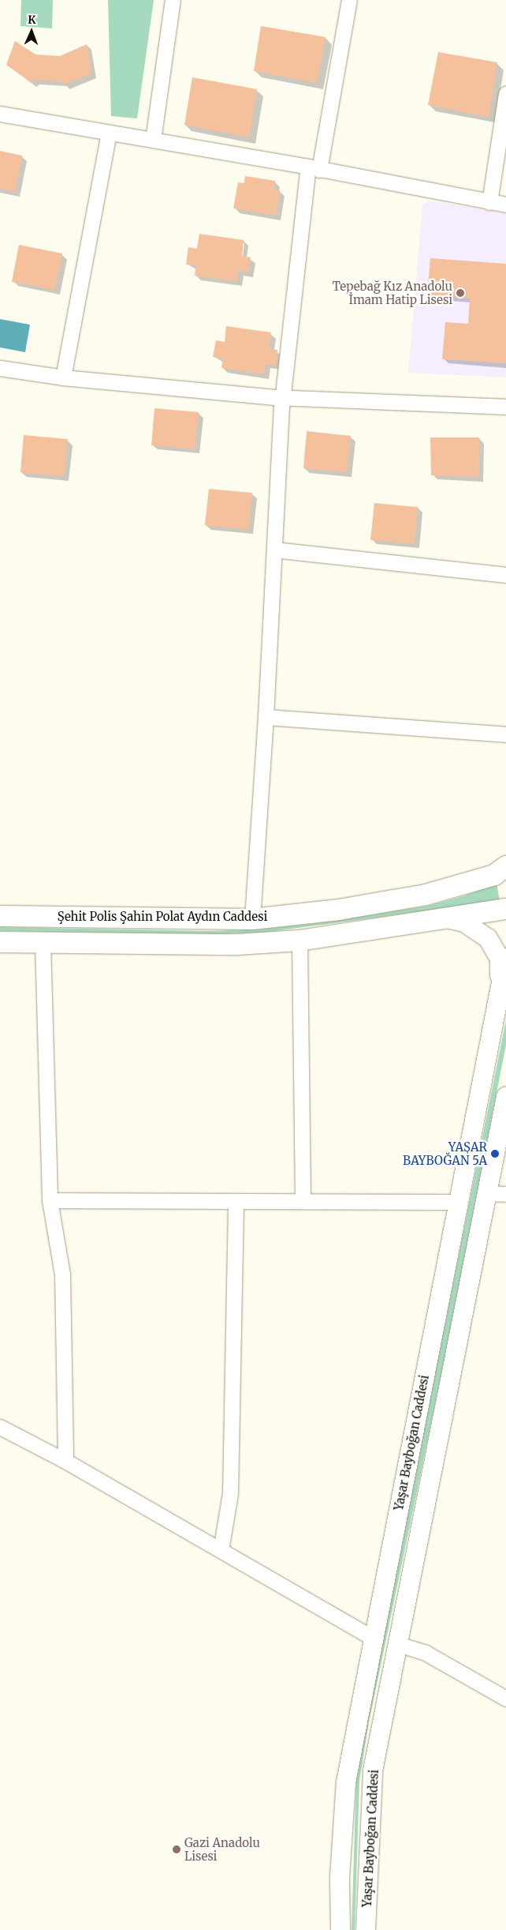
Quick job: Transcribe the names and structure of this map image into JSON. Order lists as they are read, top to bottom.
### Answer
{
  "streets": {
    "main road": ["Şehit Polis Şahin Polat Aydın Caddesi"],
    "street": ["Yaşar Bayboğan Caddesi"]
  },
  "places": ["Tepebağ Kız Anadolu İmam Hatip Lisesi", "YAŞAR BAYBOĞAN 5A", "Gazi Anadolu Lisesi"],
  "north": "top"
}
